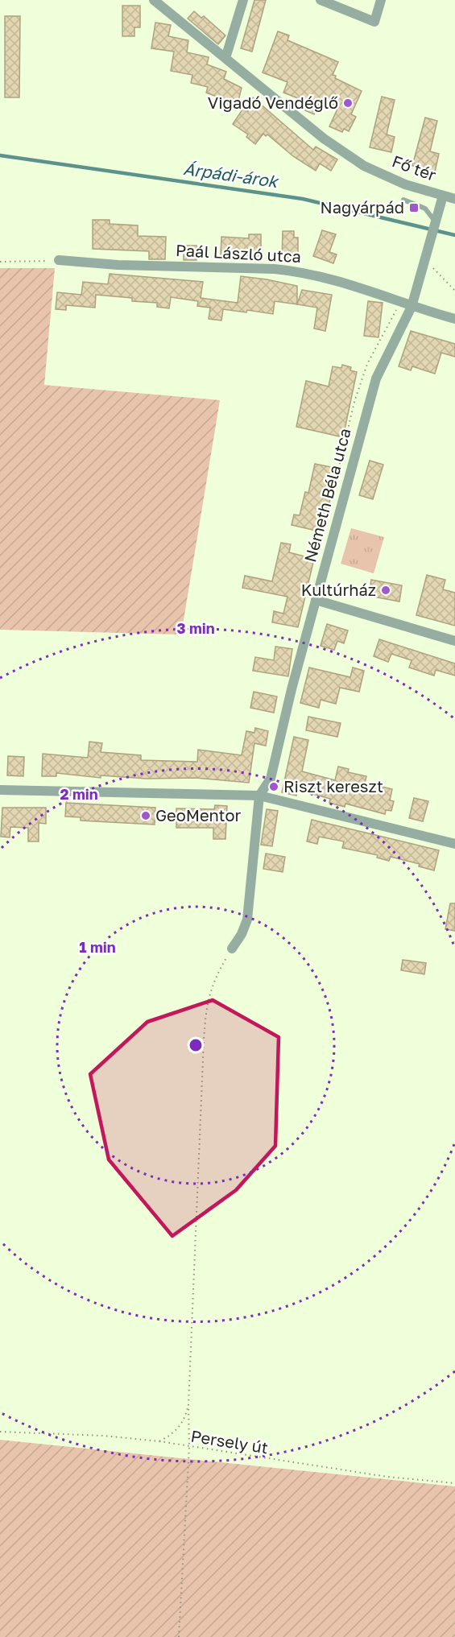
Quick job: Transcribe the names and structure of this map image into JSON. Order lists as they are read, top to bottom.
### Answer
{
  "streets": {
    "street": ["Fő tér", "Paál László utca", "Németh Béla utca"],
    "path": ["Persely út"]
  },
  "crossings": [
    ["Fő tér", "Németh Béla utca"],
    ["Paál László utca", "Németh Béla utca"]
  ],
  "water": ["Árpádi-árok"],
  "places": {
    "other": [
      "Vigadó Vendéglő",
      "Kultúrház",
      "Riszt kereszt",
      "GeoMentor"
    ],
    "transit": ["Nagyárpád"]
  },
  "rings": ["3 min", "2 min", "1 min"]
}
